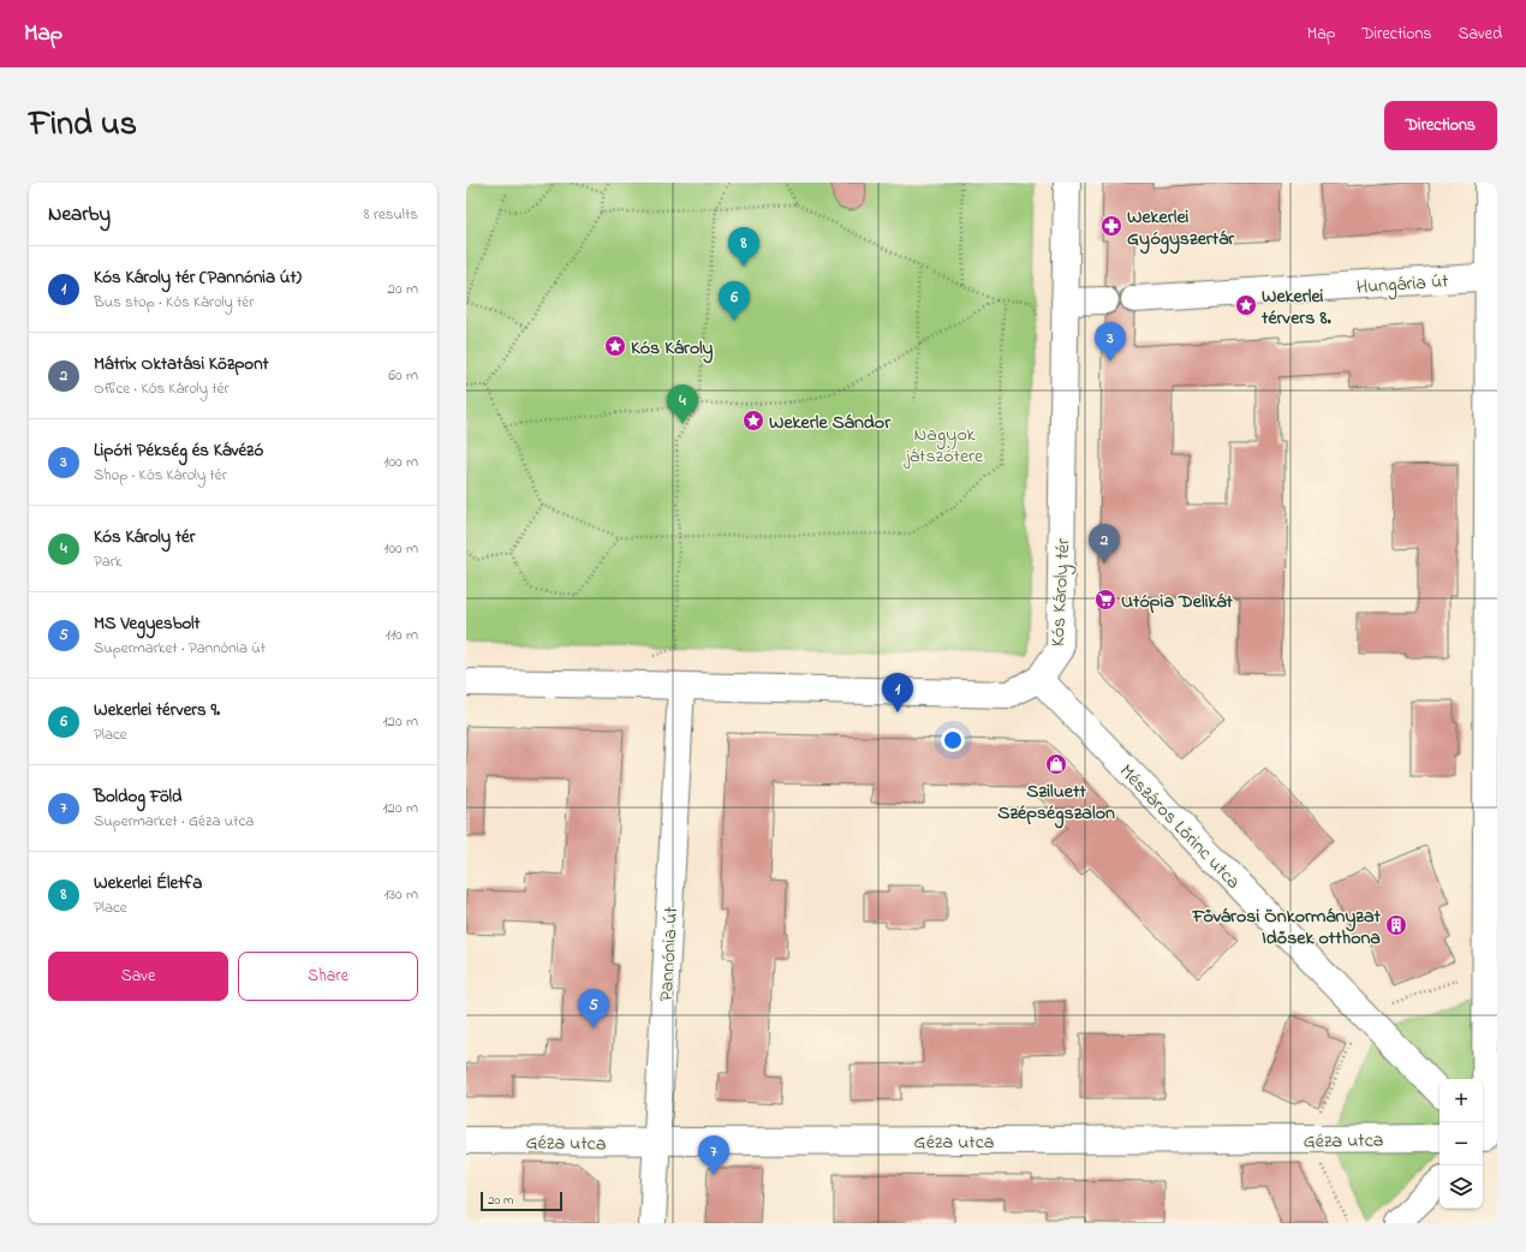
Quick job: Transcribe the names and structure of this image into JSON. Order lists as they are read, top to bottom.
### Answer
{
  "streets": {
    "street": [
      "Hungária út",
      "Kós Károly tér",
      "Mészáros Lőrinc utca",
      "Pannónia út",
      "Géza utca"
    ]
  },
  "crossings": [
    ["Kós Károly tér", "Mészáros Lőrinc utca"],
    ["Kós Károly tér", "Pannónia út"],
    ["Pannónia út", "Géza utca"]
  ],
  "parks": ["Nagyok játszótere"],
  "places": {
    "pharmacy": ["Wekerlei Gyógyszertár"],
    "place": ["Wekerlei térvers 8.", "Kós Károly", "Wekerle Sándor"],
    "supermarket": ["Utópia Delikát"],
    "shop": ["Sziluett Szépségszalon"],
    "building": ["Fővárosi Önkormányzat Idősek otthona"]
  },
  "scale_bar": "20 m",
  "page": {
    "header": "Map",
    "nav": ["Map", "Directions", "Saved"],
    "title": "Find us",
    "buttons": [
      "Directions",
      ["Save", "Share"]
    ],
    "heading": ["Nearby", "8 results"],
    "pins": [
      "8",
      "6",
      "3",
      "4",
      "2",
      "1",
      "5",
      "7"
    ],
    "list": [
      {
        "mark": "1",
        "name": "Kós Károly tér (Pannónia út)",
        "note": "Bus stop · Kós Károly tér",
        "value": "20 m"
      },
      {
        "mark": "2",
        "name": "Mátrix Oktatási Központ",
        "note": "Office · Kós Károly tér",
        "value": "60 m"
      },
      {
        "mark": "3",
        "name": "Lipóti Pékség és Kávézó",
        "note": "Shop · Kós Károly tér",
        "value": "100 m"
      },
      {
        "mark": "4",
        "name": "Kós Károly tér",
        "note": "Park",
        "value": "100 m"
      },
      {
        "mark": "5",
        "name": "MS Vegyesbolt",
        "note": "Supermarket · Pannónia út",
        "value": "110 m"
      },
      {
        "mark": "6",
        "name": "Wekerlei térvers 9.",
        "note": "Place",
        "value": "120 m"
      },
      {
        "mark": "7",
        "name": "Boldog Föld",
        "note": "Supermarket · Géza utca",
        "value": "120 m"
      },
      {
        "mark": "8",
        "name": "Wekerlei Életfa",
        "note": "Place",
        "value": "130 m"
      }
    ],
    "map_buttons": ["+", "−"],
    "scale": "20 m"
  }
}
